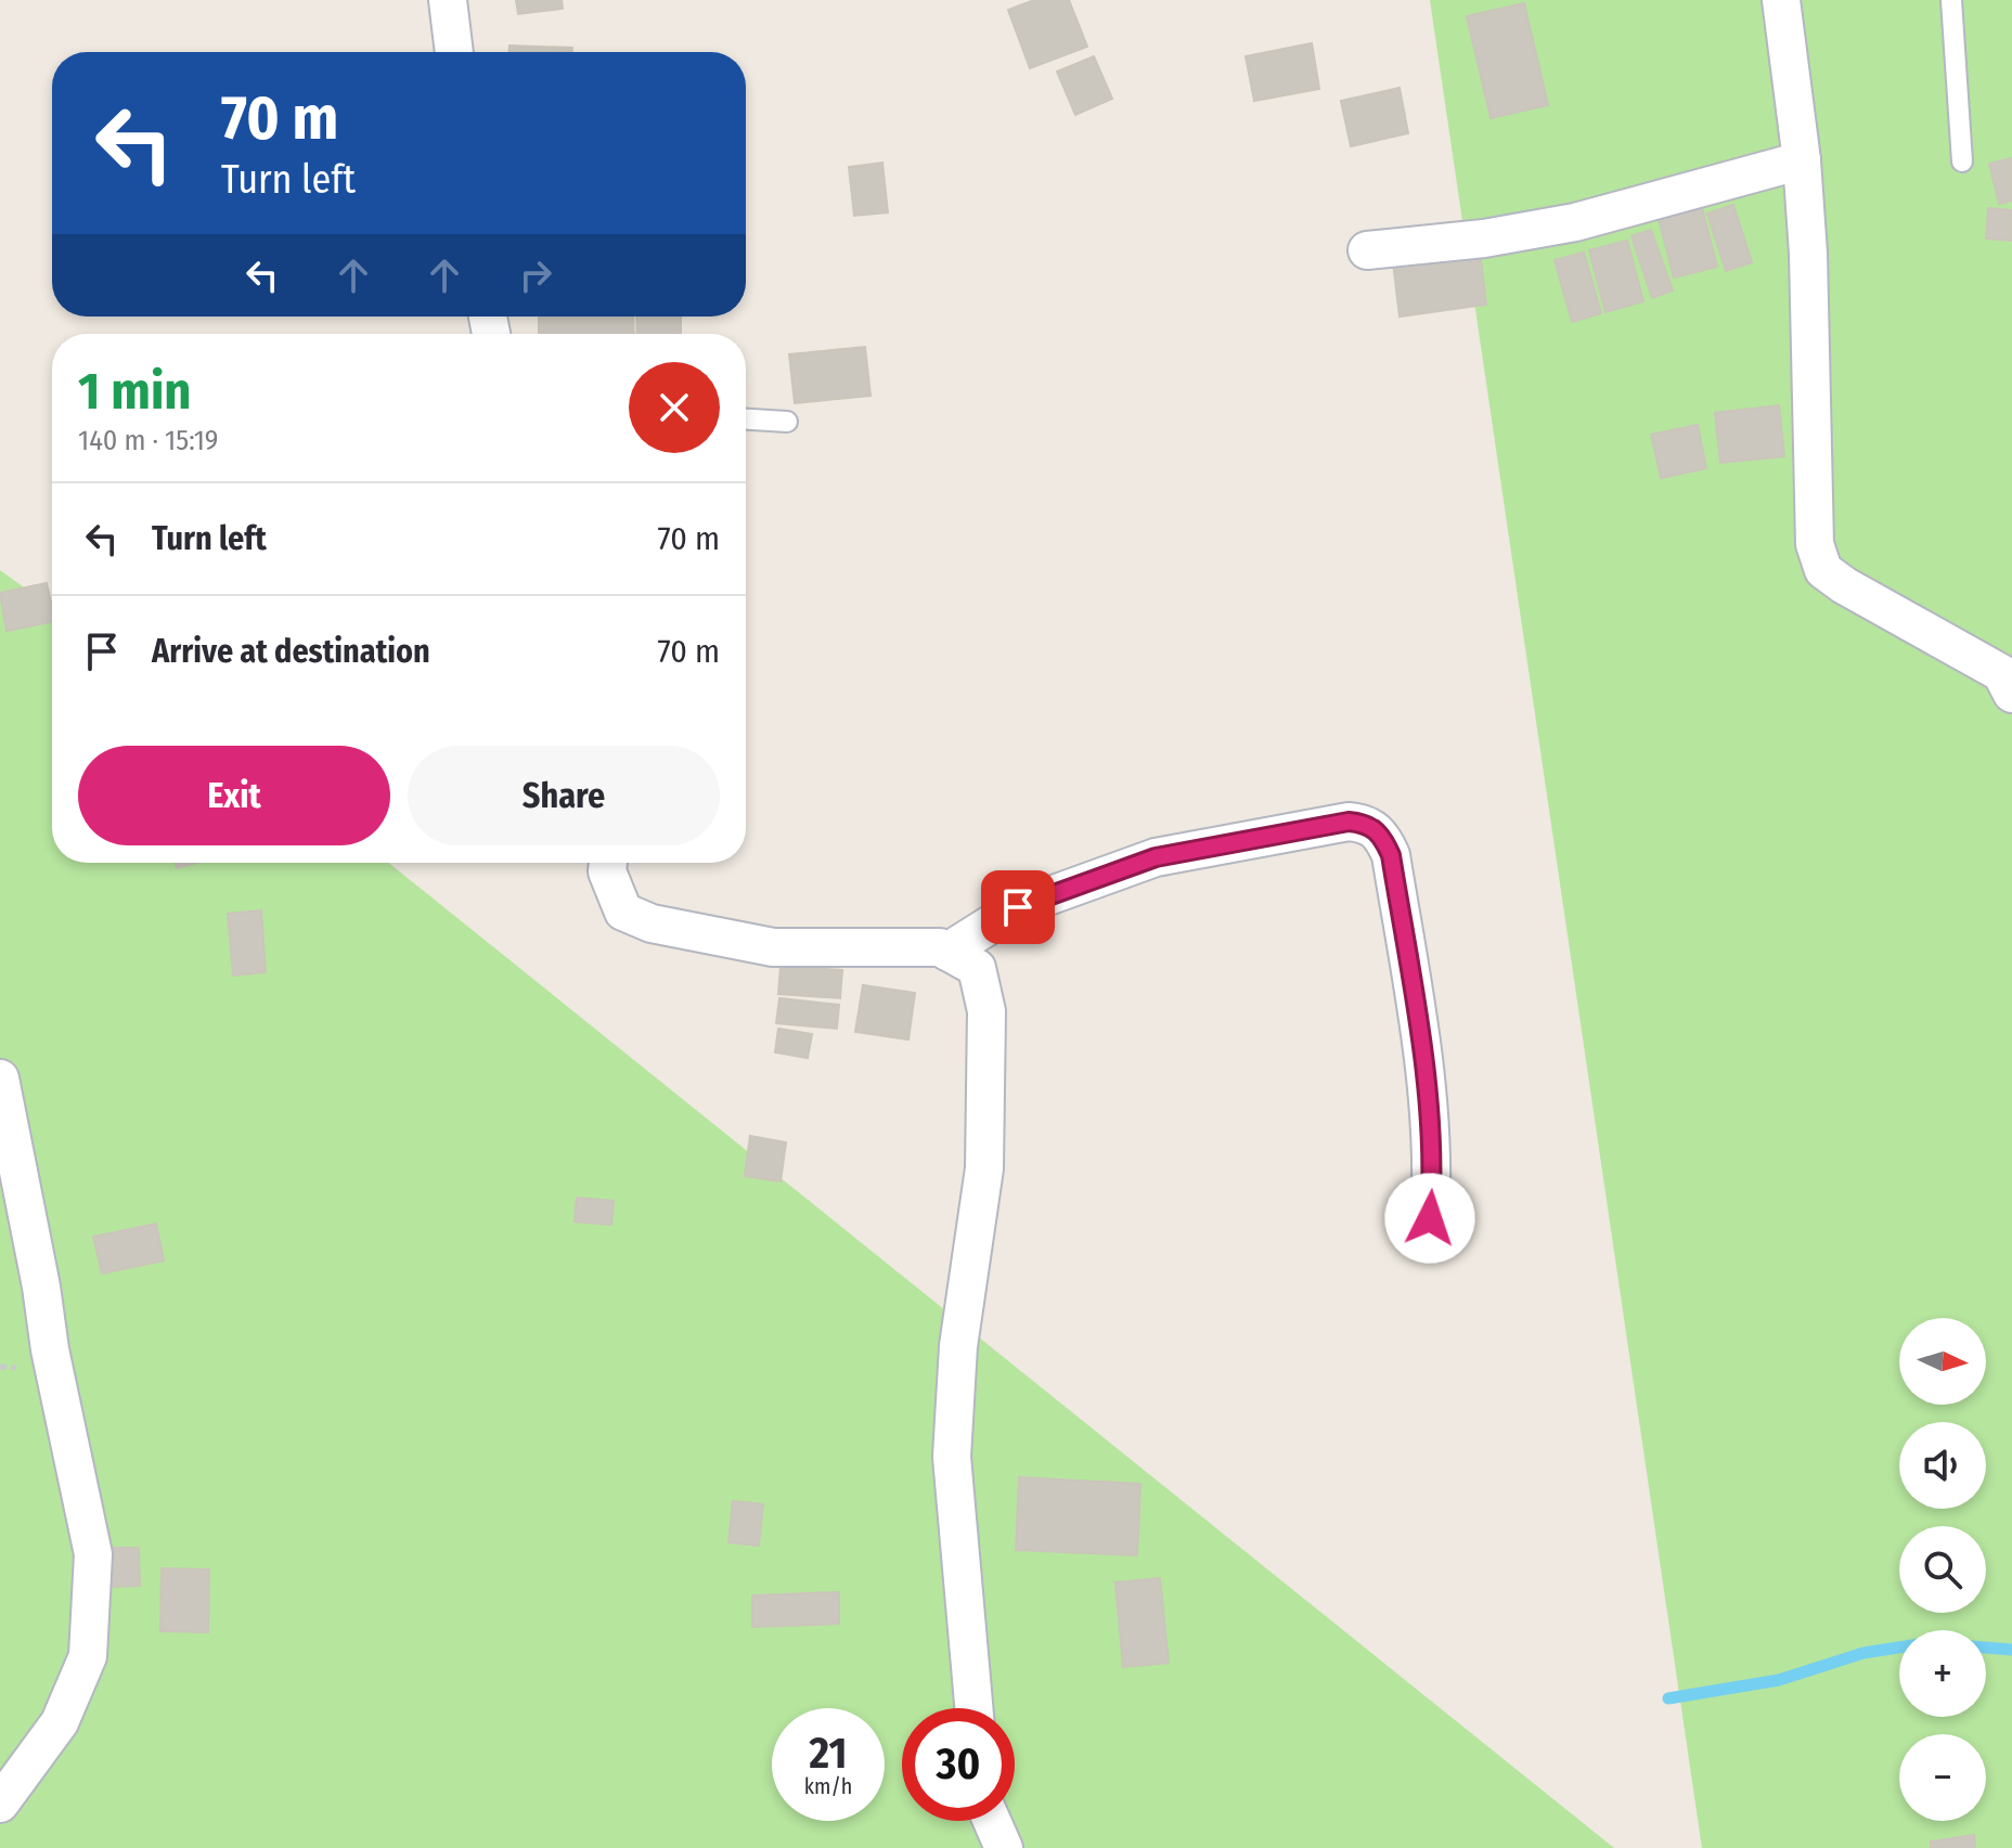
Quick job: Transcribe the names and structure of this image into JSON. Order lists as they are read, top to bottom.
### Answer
{
  "north": "right",
  "page": {
    "turn": ["70 m", "Turn left"],
    "heading": ["1 min", "140 m · 15:19"],
    "list": [
      {
        "name": "Turn left",
        "value": "70 m"
      },
      {
        "name": "Arrive at destination",
        "value": "70 m"
      }
    ],
    "buttons": ["Exit", "Share"],
    "map_buttons": ["+", "−"],
    "speed": "21 km/h",
    "limit": "30"
  }
}
